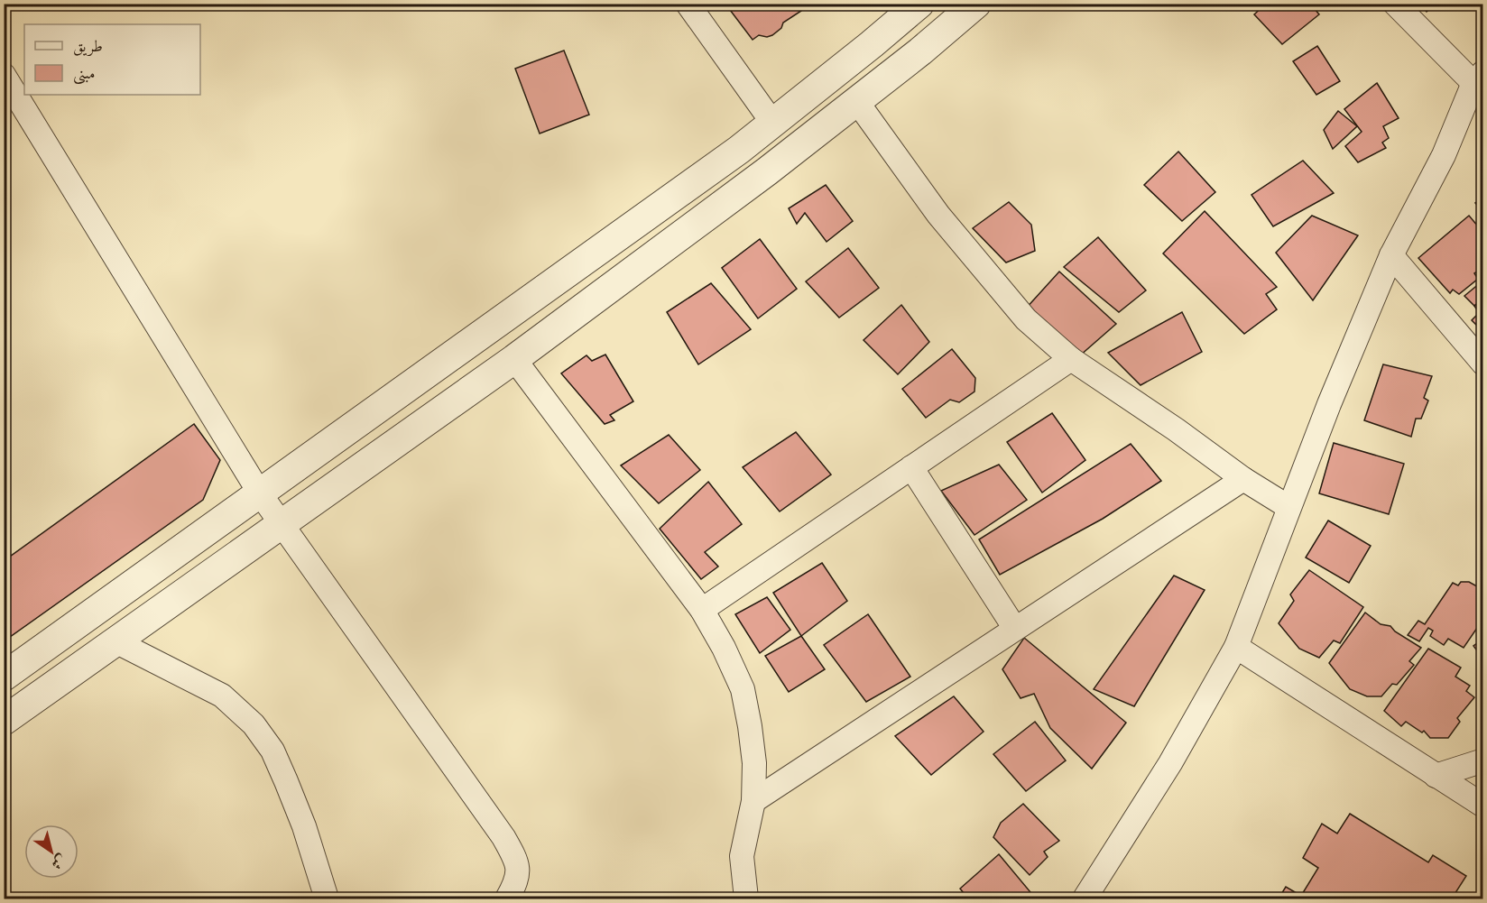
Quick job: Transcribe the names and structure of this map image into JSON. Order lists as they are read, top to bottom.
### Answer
{
  "legend": ["طريق", "مبنى"],
  "north": "bottom right"
}
